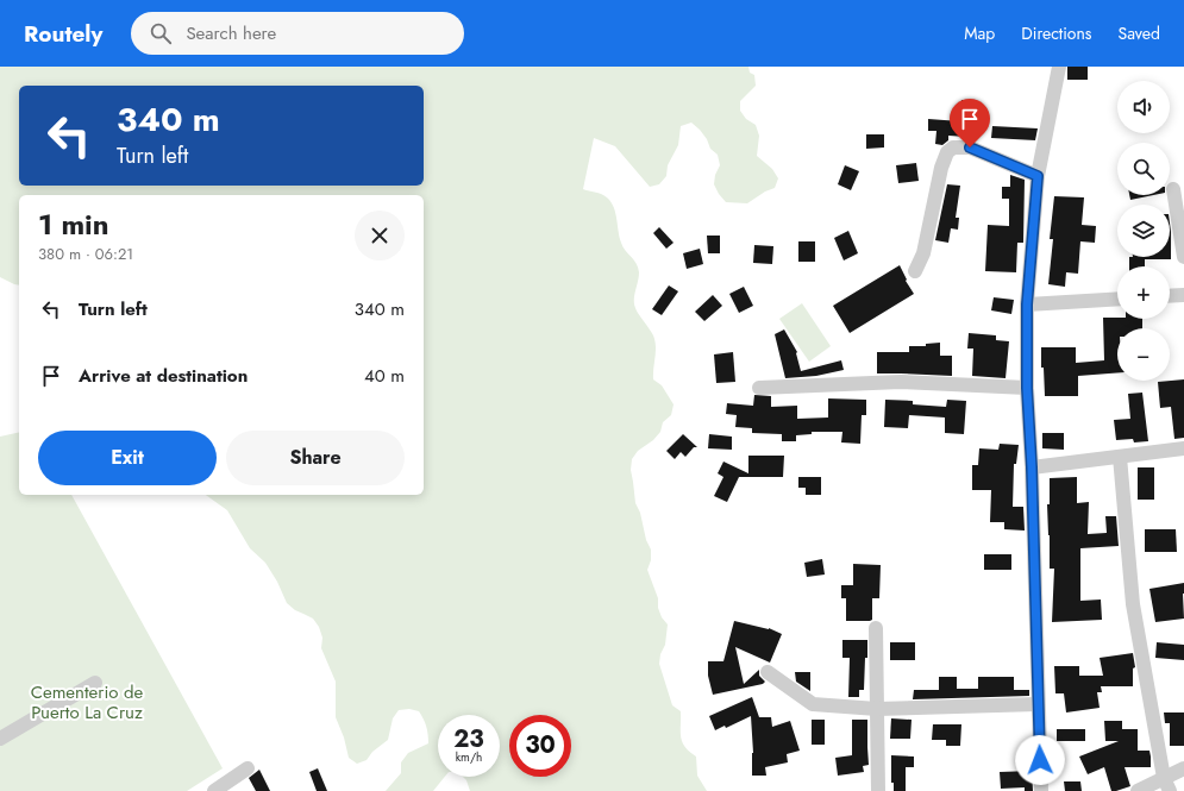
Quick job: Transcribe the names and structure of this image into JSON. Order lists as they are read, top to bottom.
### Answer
{
  "parks": ["Cementerio de Puerto La Cruz"],
  "page": {
    "header": "Routely",
    "search": "Search here",
    "nav": ["Map", "Directions", "Saved"],
    "map_buttons": ["+", "−"],
    "turn": ["340 m", "Turn left"],
    "heading": ["1 min", "380 m · 06:21"],
    "list": [
      {
        "name": "Turn left",
        "value": "340 m"
      },
      {
        "name": "Arrive at destination",
        "value": "40 m"
      }
    ],
    "buttons": ["Exit", "Share"],
    "speed": "23 km/h",
    "limit": "30"
  }
}
